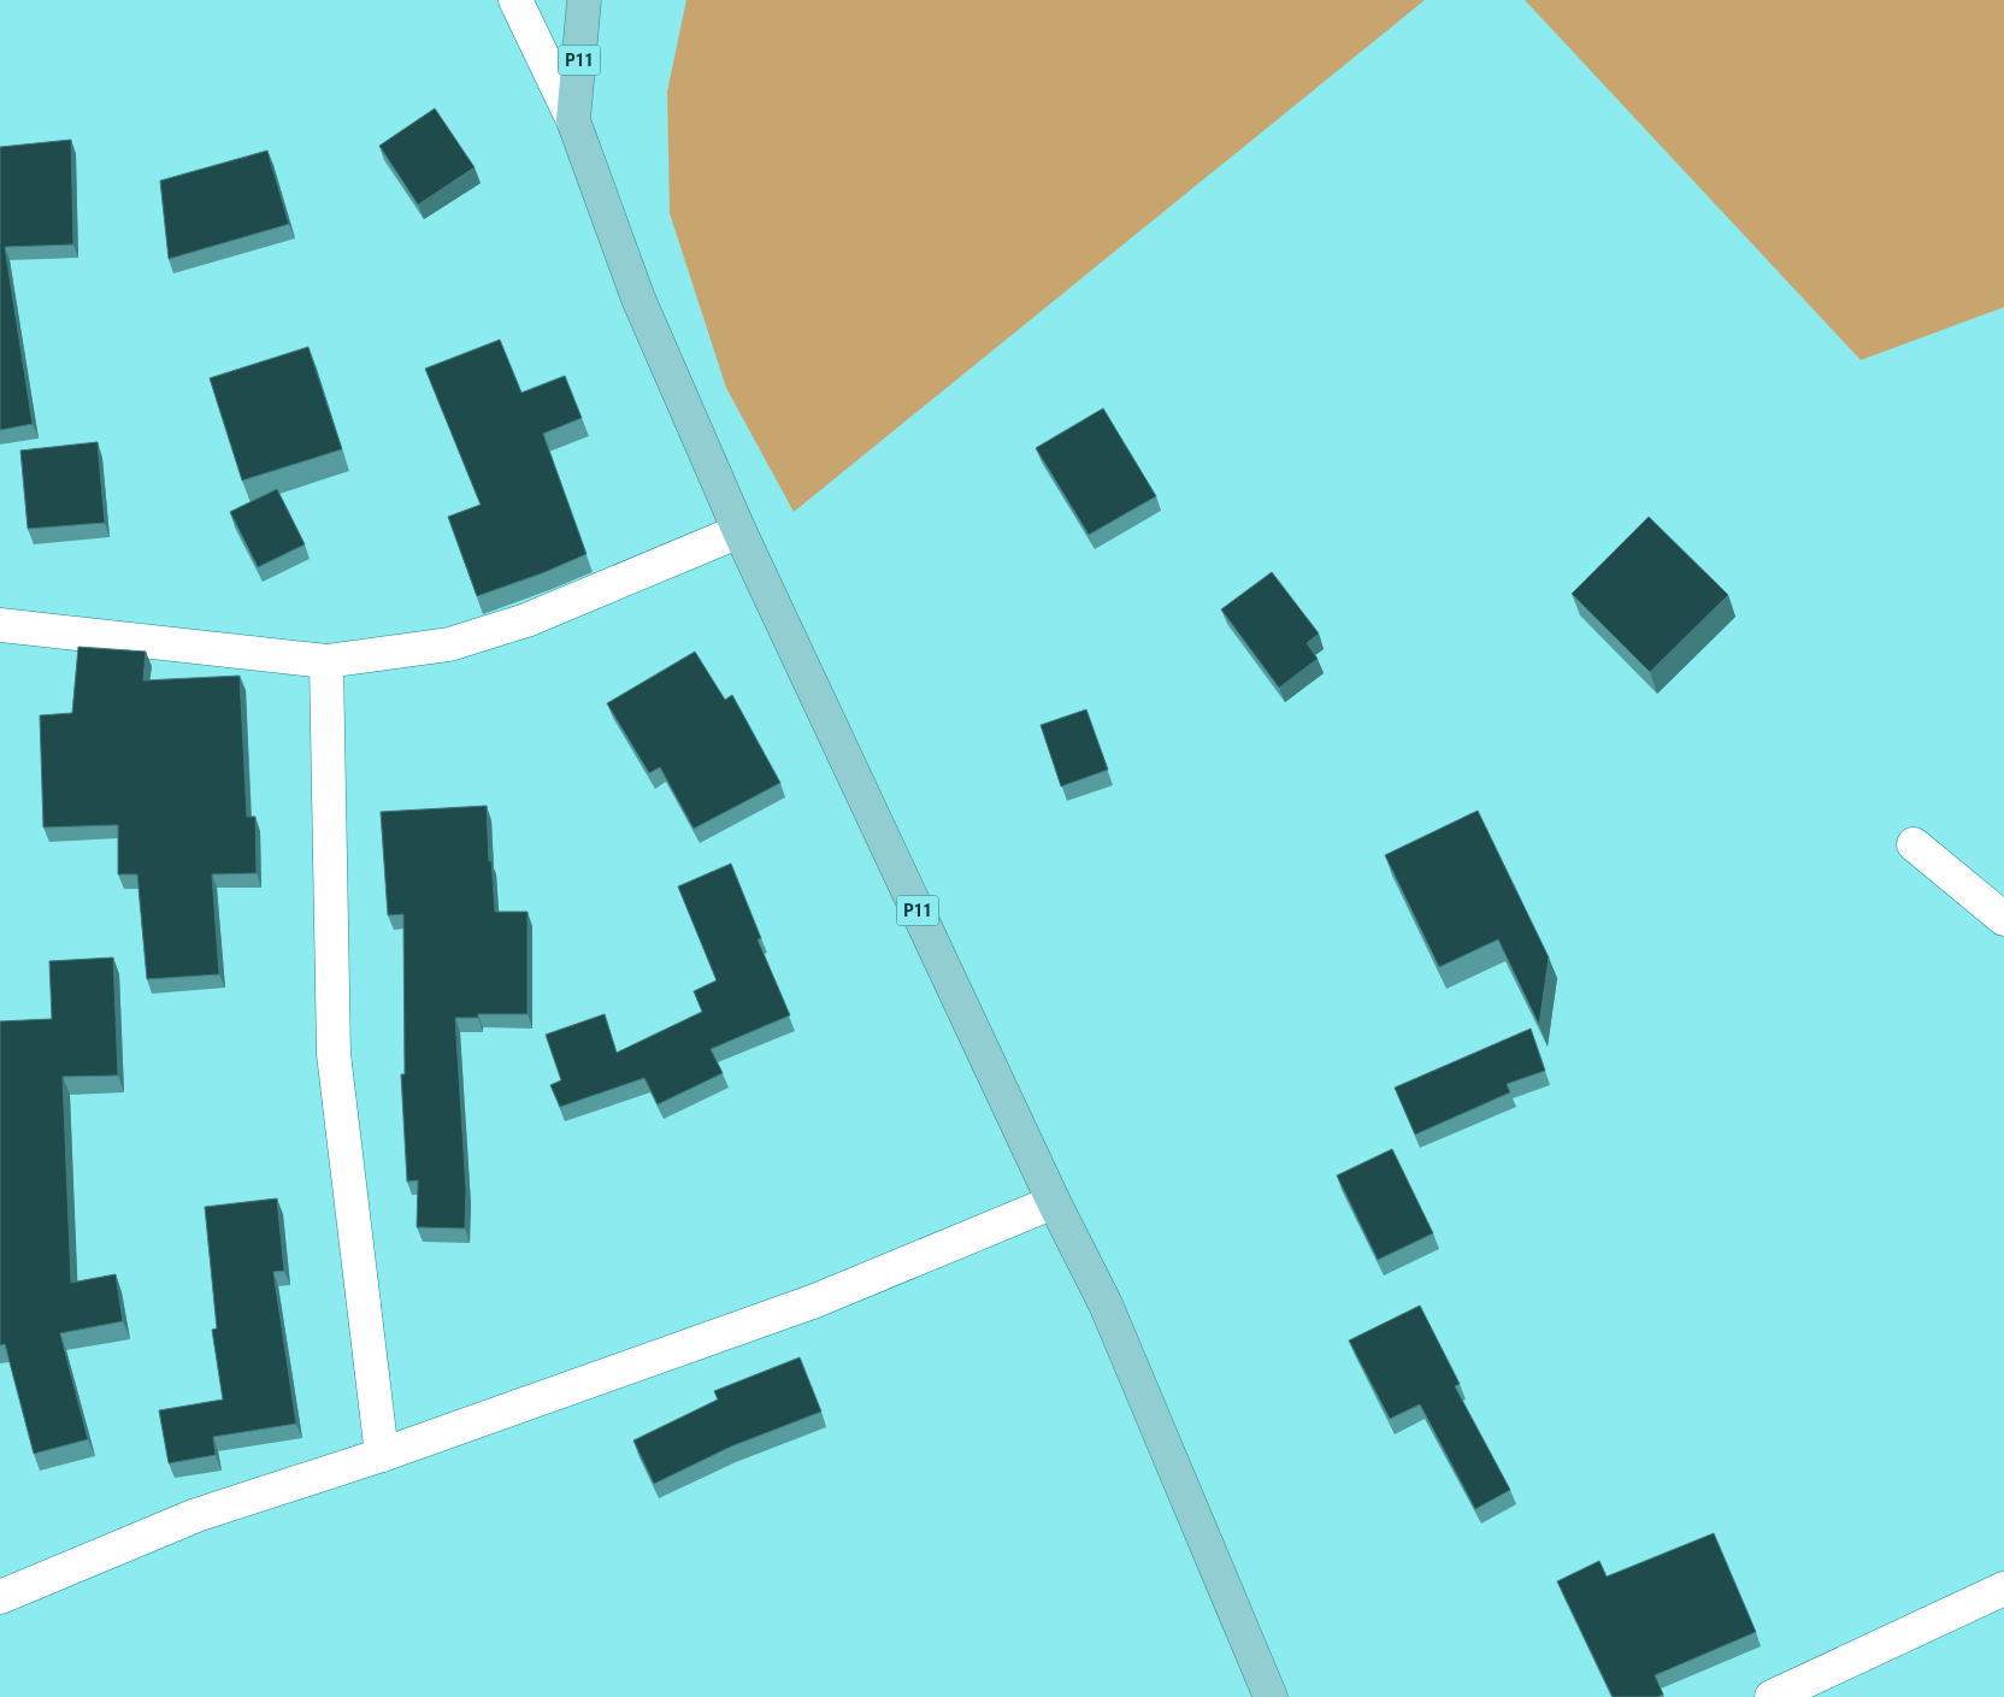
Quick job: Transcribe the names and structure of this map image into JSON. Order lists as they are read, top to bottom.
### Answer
{
  "streets": {
    "main road": ["P11"]
  }
}
